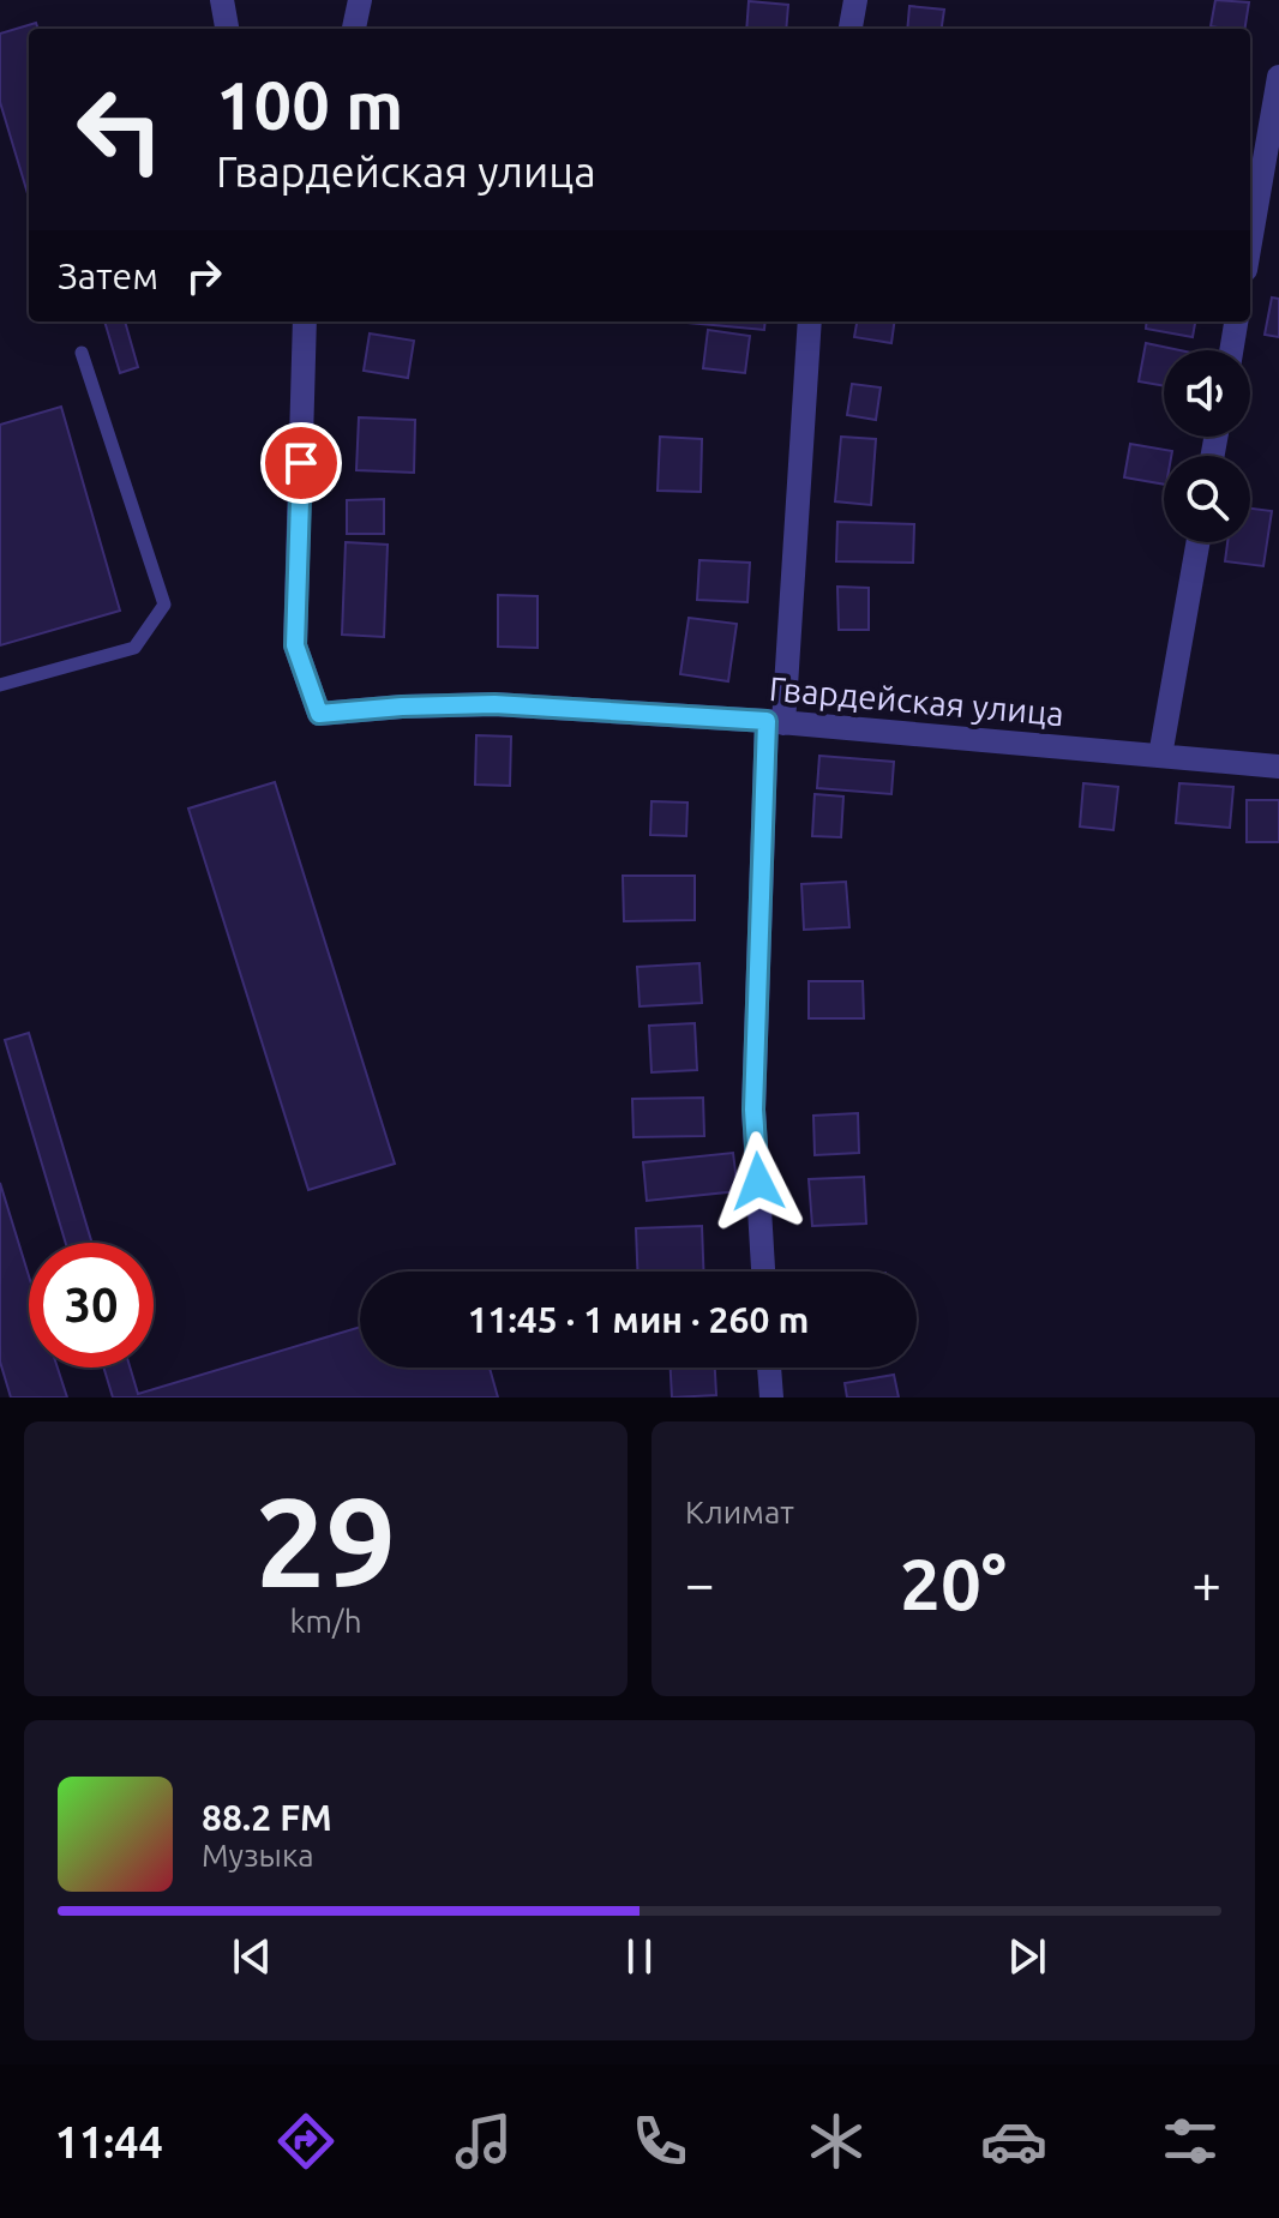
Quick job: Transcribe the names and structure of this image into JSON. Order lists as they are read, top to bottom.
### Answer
{
  "streets": {
    "street": ["Гвардейская улица"]
  },
  "page": {
    "turn": ["100 m", "Гвардейская улица"],
    "then": "Затем",
    "limit": "30",
    "trip": "11:45 · 1 мин · 260 m",
    "tile": [
      ["29", "km/h"],
      "Климат"
    ],
    "heat": ["−", "20°", "+"],
    "song": ["88.2 FM", "Музыка"],
    "tabs": "11:44"
  }
}
